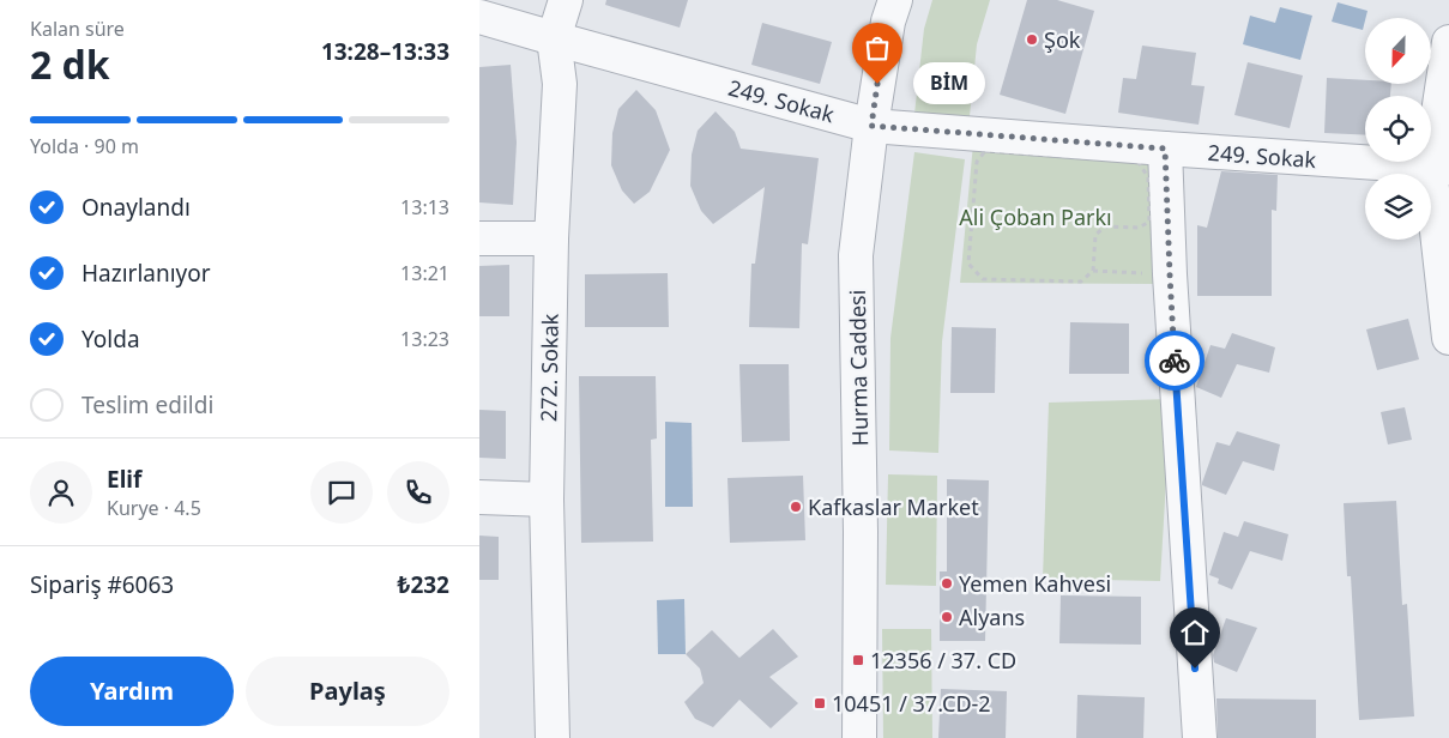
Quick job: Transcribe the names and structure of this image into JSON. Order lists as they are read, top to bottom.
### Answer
{
  "streets": {
    "street": ["249. Sokak", "272. Sokak", "Hurma Caddesi"]
  },
  "crossings": [
    ["249. Sokak", "272. Sokak"],
    ["249. Sokak", "Hurma Caddesi"]
  ],
  "parks": ["Ali Çoban Parkı"],
  "places": {
    "other": [
      "Şok",
      "BİM",
      "Kafkaslar Market",
      "Yemen Kahvesi",
      "Alyans"
    ],
    "transit": ["12356 / 37. CD", "10451 / 37.CD-2"]
  },
  "north": "bottom",
  "page": {
    "heading": ["2 dk", "Kalan süre", "13:28–13:33"],
    "panel": [
      "Elif",
      "Kurye · 4.5",
      "Sipariş #6063",
      "₺232"
    ],
    "bubble": "BİM",
    "bar": "Yolda · 90 m",
    "list": [
      ["Onaylandı", "13:13"],
      ["Hazırlanıyor", "13:21"],
      ["Yolda", "13:23"],
      "Teslim edildi"
    ],
    "buttons": ["Yardım", "Paylaş"]
  }
}
